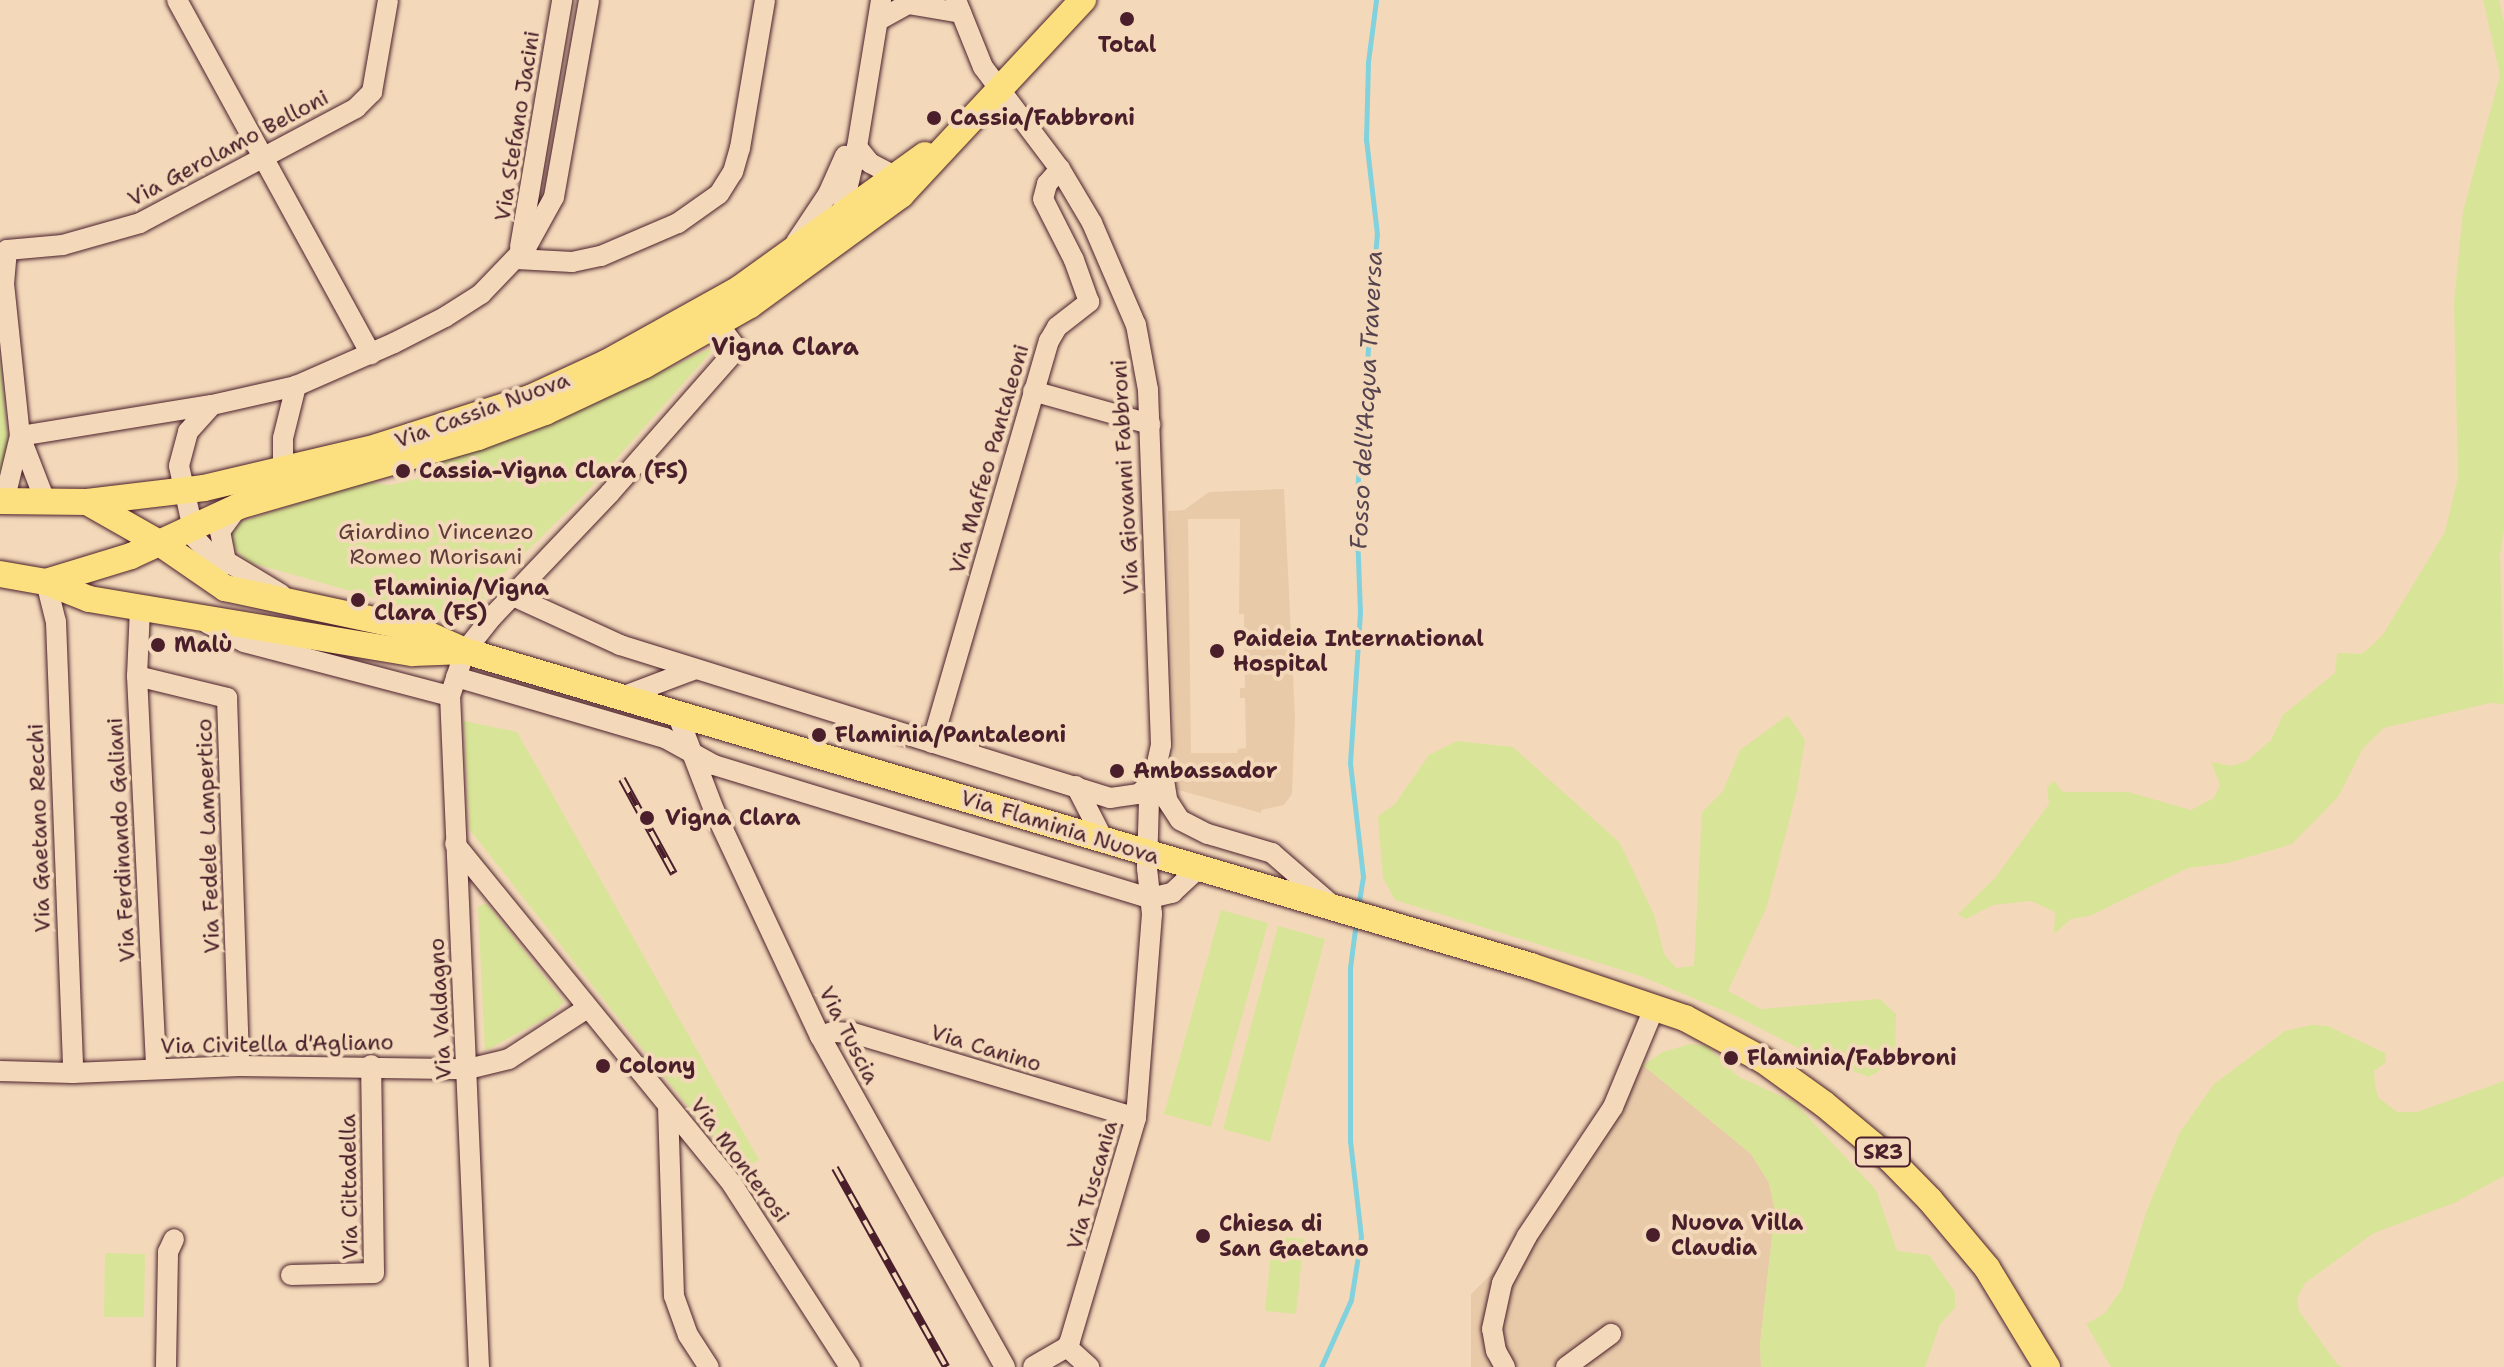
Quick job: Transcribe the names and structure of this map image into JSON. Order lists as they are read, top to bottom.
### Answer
{
  "streets": {
    "main road": ["Via Cassia Nuova", "Via Flaminia Nuova", "SR3"],
    "street": [
      "Via Stefano Jacini",
      "Via Gerolamo Belloni",
      "Via Maffeo Pantaleoni",
      "Via Giovanni Fabbroni",
      "Via Gaetano Recchi",
      "Via Fedele Lampertico",
      "Via Ferdinando Galiani",
      "Via Valdagno",
      "Via Tuscia",
      "Via Civitella d'Agliano",
      "Via Canino",
      "Via Monterosi",
      "Via Tuscania",
      "Via Cittadella"
    ]
  },
  "crossings": [
    ["Via Stefano Jacini", "Via Gerolamo Belloni"],
    ["Via Cassia Nuova", "Via Giovanni Fabbroni"],
    ["Via Cassia Nuova", "Via Flaminia Nuova"],
    ["Via Cassia Nuova", "Via Gaetano Recchi"],
    ["Via Maffeo Pantaleoni", "Via Giovanni Fabbroni"],
    ["Via Maffeo Pantaleoni", "Via Flaminia Nuova"],
    ["Via Giovanni Fabbroni", "Via Flaminia Nuova"],
    ["Via Giovanni Fabbroni", "Via Tuscania"],
    ["Via Flaminia Nuova", "Via Gaetano Recchi"],
    ["Via Flaminia Nuova", "Via Ferdinando Galiani"],
    ["Via Flaminia Nuova", "Via Valdagno"],
    ["Via Flaminia Nuova", "Via Tuscia"],
    ["Via Flaminia Nuova", "Via Tuscania"],
    ["Via Gaetano Recchi", "Via Civitella d'Agliano"],
    ["Via Fedele Lampertico", "Via Ferdinando Galiani"],
    ["Via Fedele Lampertico", "Via Civitella d'Agliano"],
    ["Via Ferdinando Galiani", "Via Civitella d'Agliano"],
    ["Via Valdagno", "Via Civitella d'Agliano"],
    ["Via Valdagno", "Via Monterosi"],
    ["Via Tuscia", "Via Canino"],
    ["Via Civitella d'Agliano", "Via Monterosi"],
    ["Via Civitella d'Agliano", "Via Cittadella"],
    ["Via Canino", "Via Tuscania"]
  ],
  "districts": ["Vigna Clara"],
  "water": ["Fosso dell'Acqua Traversa"],
  "parks": ["Giardino Vincenzo Romeo Morisani"],
  "places": [
    "Total",
    "Cassia/Fabbroni",
    "Cassia-Vigna Clara (FS)",
    "Flaminia/Vigna Clara (FS)",
    "Malù",
    "Paideia International Hospital",
    "Flaminia/Pantaleoni",
    "Ambassador",
    "Vigna Clara",
    "Flaminia/Fabbroni",
    "Colony",
    "Nuova Villa Claudia",
    "Chiesa di San Gaetano"
  ]
}
